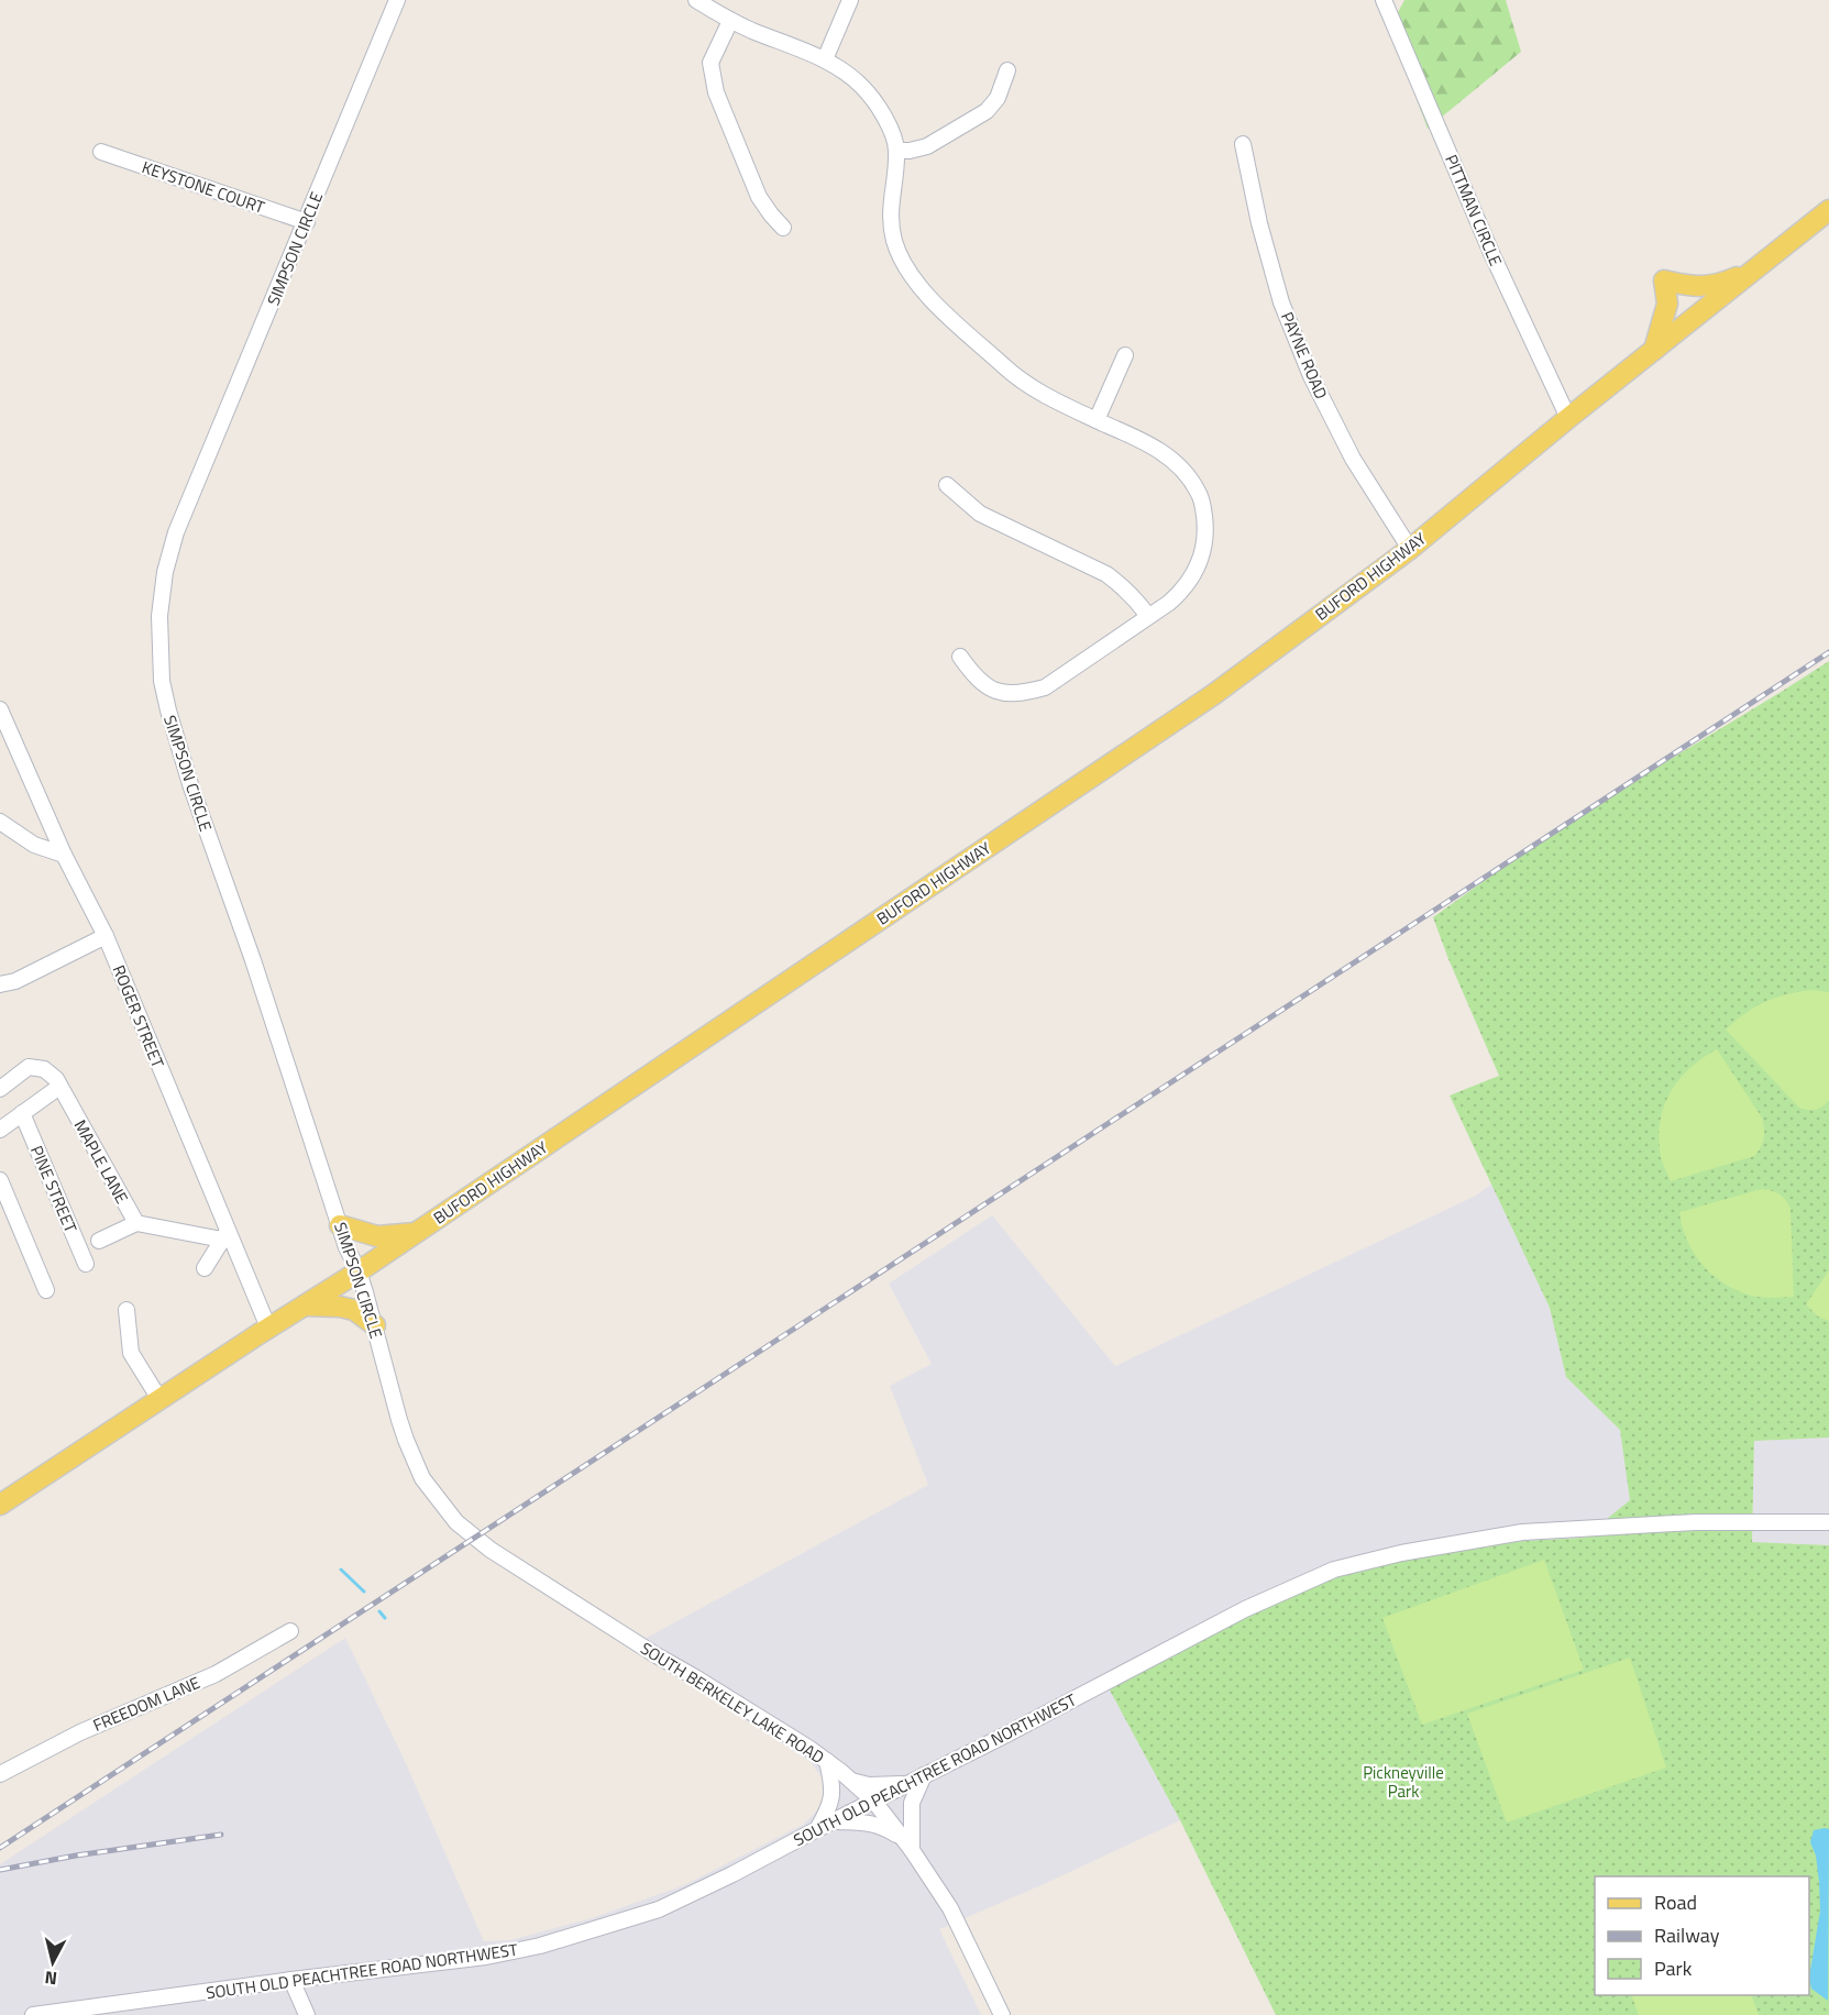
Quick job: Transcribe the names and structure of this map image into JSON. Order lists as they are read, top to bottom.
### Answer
{
  "streets": {
    "main road": ["BUFORD HIGHWAY"],
    "street": [
      "KEYSTONE COURT",
      "PITTMAN CIRCLE",
      "SIMPSON CIRCLE",
      "PAYNE ROAD",
      "ROGER STREET",
      "MAPLE LANE",
      "PINE STREET",
      "SOUTH BERKELEY LAKE ROAD",
      "FREEDOM LANE",
      "SOUTH OLD PEACHTREE ROAD NORTHWEST"
    ]
  },
  "crossings": [
    ["KEYSTONE COURT", "SIMPSON CIRCLE"],
    ["PITTMAN CIRCLE", "BUFORD HIGHWAY"],
    ["SIMPSON CIRCLE", "BUFORD HIGHWAY"],
    ["SIMPSON CIRCLE", "SOUTH BERKELEY LAKE ROAD"],
    ["PAYNE ROAD", "BUFORD HIGHWAY"],
    ["BUFORD HIGHWAY", "ROGER STREET"],
    ["SOUTH BERKELEY LAKE ROAD", "SOUTH OLD PEACHTREE ROAD NORTHWEST"]
  ],
  "parks": ["Pickneyville Park"],
  "legend": ["Road", "Railway", "Park"],
  "north": "bottom"
}
